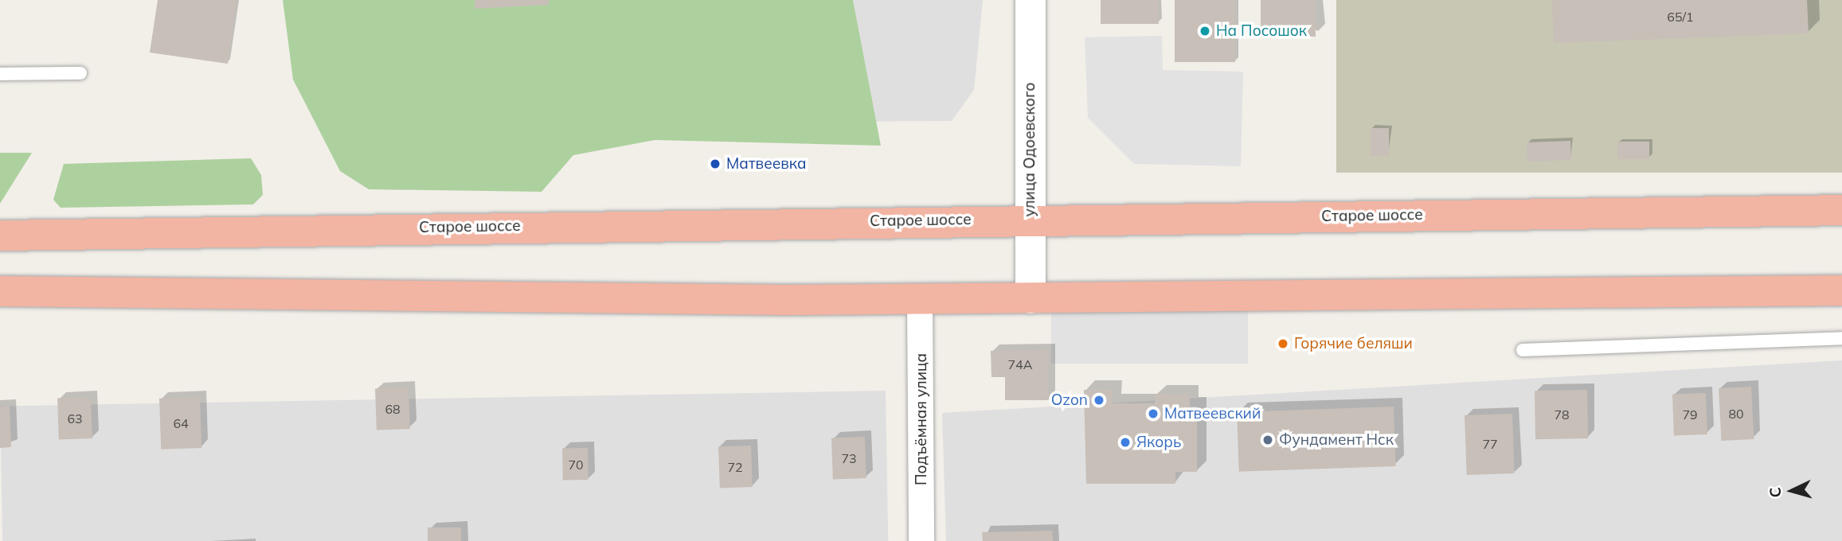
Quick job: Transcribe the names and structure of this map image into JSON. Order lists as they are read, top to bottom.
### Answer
{
  "streets": {
    "highway": ["Старое шоссе"],
    "street": ["улица Одоевского", "Подъёмная улица"]
  },
  "crossings": [
    ["улица Одоевского", "Старое шоссе"]
  ],
  "places": [
    "На Посошок",
    "Матвеевка",
    "Горячие беляши",
    "Ozon",
    "Матвеевский",
    "Фундамент Нск",
    "Якорь"
  ],
  "house_numbers": [
    "65/1",
    "74А",
    "68",
    "80",
    "78",
    "79",
    "63",
    "64",
    "77",
    "73",
    "70",
    "72"
  ],
  "north": "left"
}
